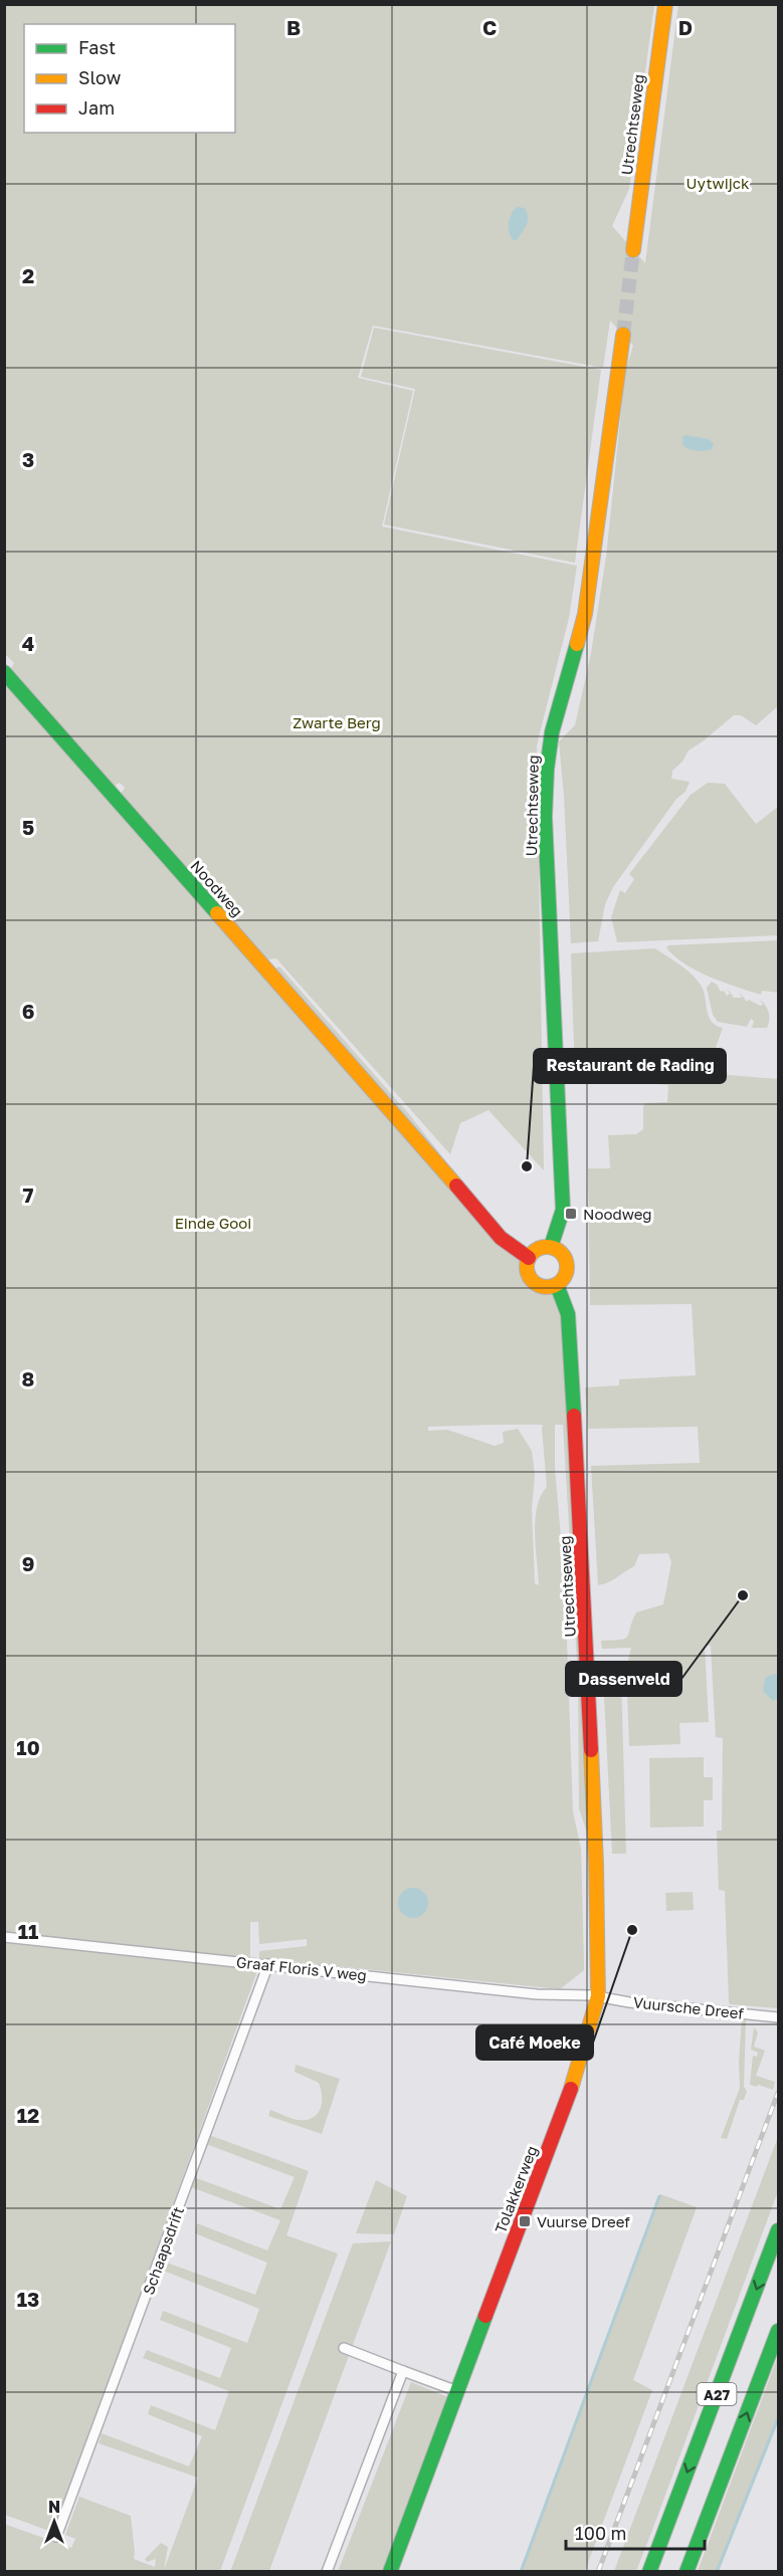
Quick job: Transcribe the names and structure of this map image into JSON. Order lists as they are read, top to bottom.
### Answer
{
  "streets": {
    "main road": [
      "Utrechtseweg",
      "Noodweg",
      "Tolakkerweg",
      "A27"
    ],
    "street": ["Graaf Floris V weg", "Vuursche Dreef", "Schaapsdrift"]
  },
  "crossings": [
    ["Utrechtseweg", "Noodweg"],
    ["Utrechtseweg", "Graaf Floris V weg"],
    ["Utrechtseweg", "Vuursche Dreef"],
    ["Utrechtseweg", "Tolakkerweg"],
    ["Graaf Floris V weg", "Vuursche Dreef"],
    ["Graaf Floris V weg", "Tolakkerweg"],
    ["Graaf Floris V weg", "Schaapsdrift"],
    ["Vuursche Dreef", "Tolakkerweg"]
  ],
  "parks": ["Uytwijck", "Zwarte Berg", "Einde Gooi"],
  "places": {
    "other": ["Restaurant de Rading", "Dassenveld", "Café Moeke"],
    "transit": ["Noodweg", "Vuurse Dreef"]
  },
  "legend": ["Fast", "Slow", "Jam"],
  "scale_bar": "100 m",
  "north": "top",
  "grid": {
    "columns": ["B", "C", "D"],
    "rows": [
      "2",
      "3",
      "4",
      "5",
      "6",
      "7",
      "8",
      "9",
      "10",
      "11",
      "12",
      "13"
    ]
  }
}
